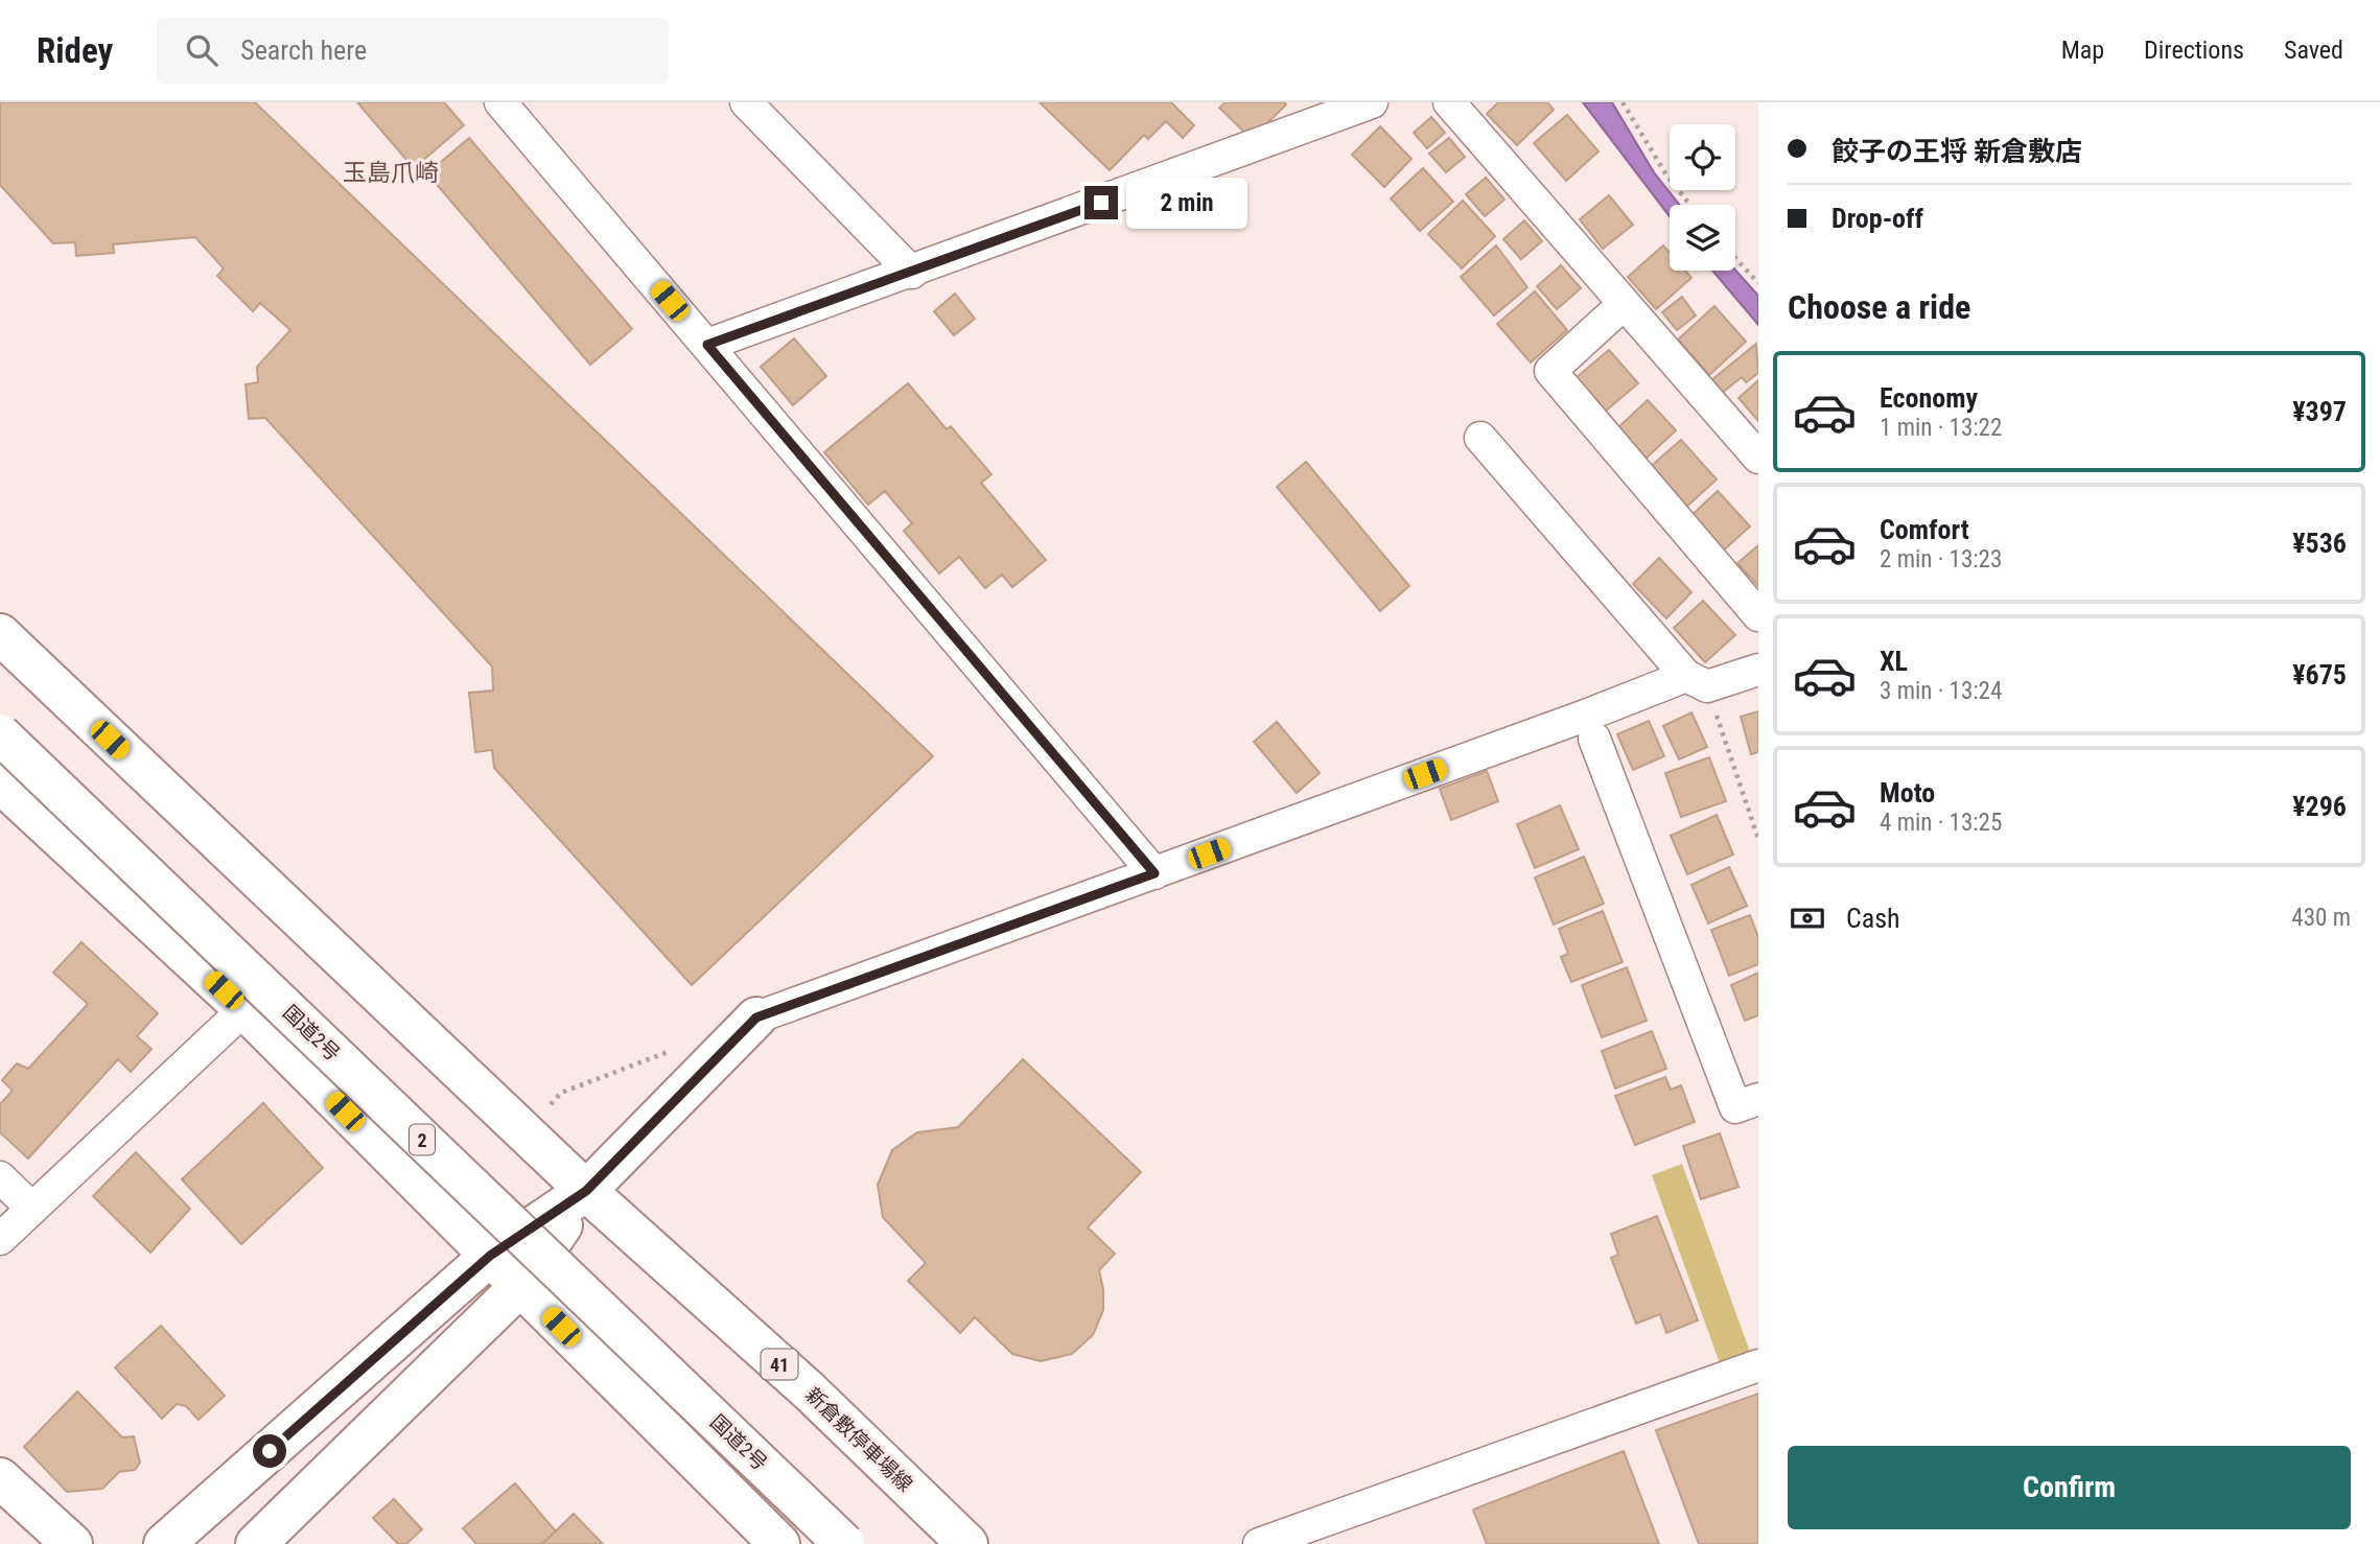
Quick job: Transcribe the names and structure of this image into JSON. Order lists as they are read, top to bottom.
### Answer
{
  "streets": {
    "main road": [
      "国道2号",
      "2",
      "41",
      "新倉敷停車場線"
    ]
  },
  "districts": ["玉島爪崎"],
  "page": {
    "header": "Ridey",
    "search": "Search here",
    "nav": ["Map", "Directions", "Saved"],
    "banner": ["餃子の王将 新倉敷店", "Drop-off"],
    "bubble": "2 min",
    "heading": "Choose a ride",
    "list": [
      {
        "name": "Economy",
        "note": "1 min · 13:22",
        "value": "¥397"
      },
      {
        "name": "Comfort",
        "note": "2 min · 13:23",
        "value": "¥536"
      },
      {
        "name": "XL",
        "note": "3 min · 13:24",
        "value": "¥675"
      },
      {
        "name": "Moto",
        "note": "4 min · 13:25",
        "value": "¥296"
      }
    ],
    "pay": ["Cash", "430 m"],
    "buttons": "Confirm"
  }
}
